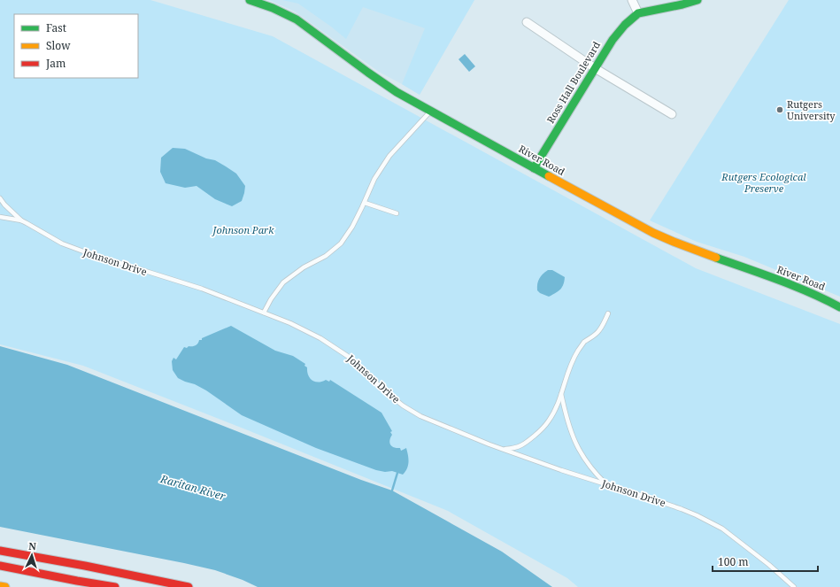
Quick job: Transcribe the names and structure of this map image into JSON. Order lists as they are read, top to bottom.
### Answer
{
  "streets": {
    "main road": ["Ross Hall Boulevard", "River Road"],
    "lane": ["Johnson Drive"]
  },
  "crossings": [
    ["Ross Hall Boulevard", "River Road"]
  ],
  "water": ["Raritan River"],
  "parks": ["Rutgers Ecological Preserve", "Johnson Park"],
  "places": ["Rutgers University"],
  "legend": ["Fast", "Slow", "Jam"],
  "scale_bar": "100 m",
  "north": "top"
}
